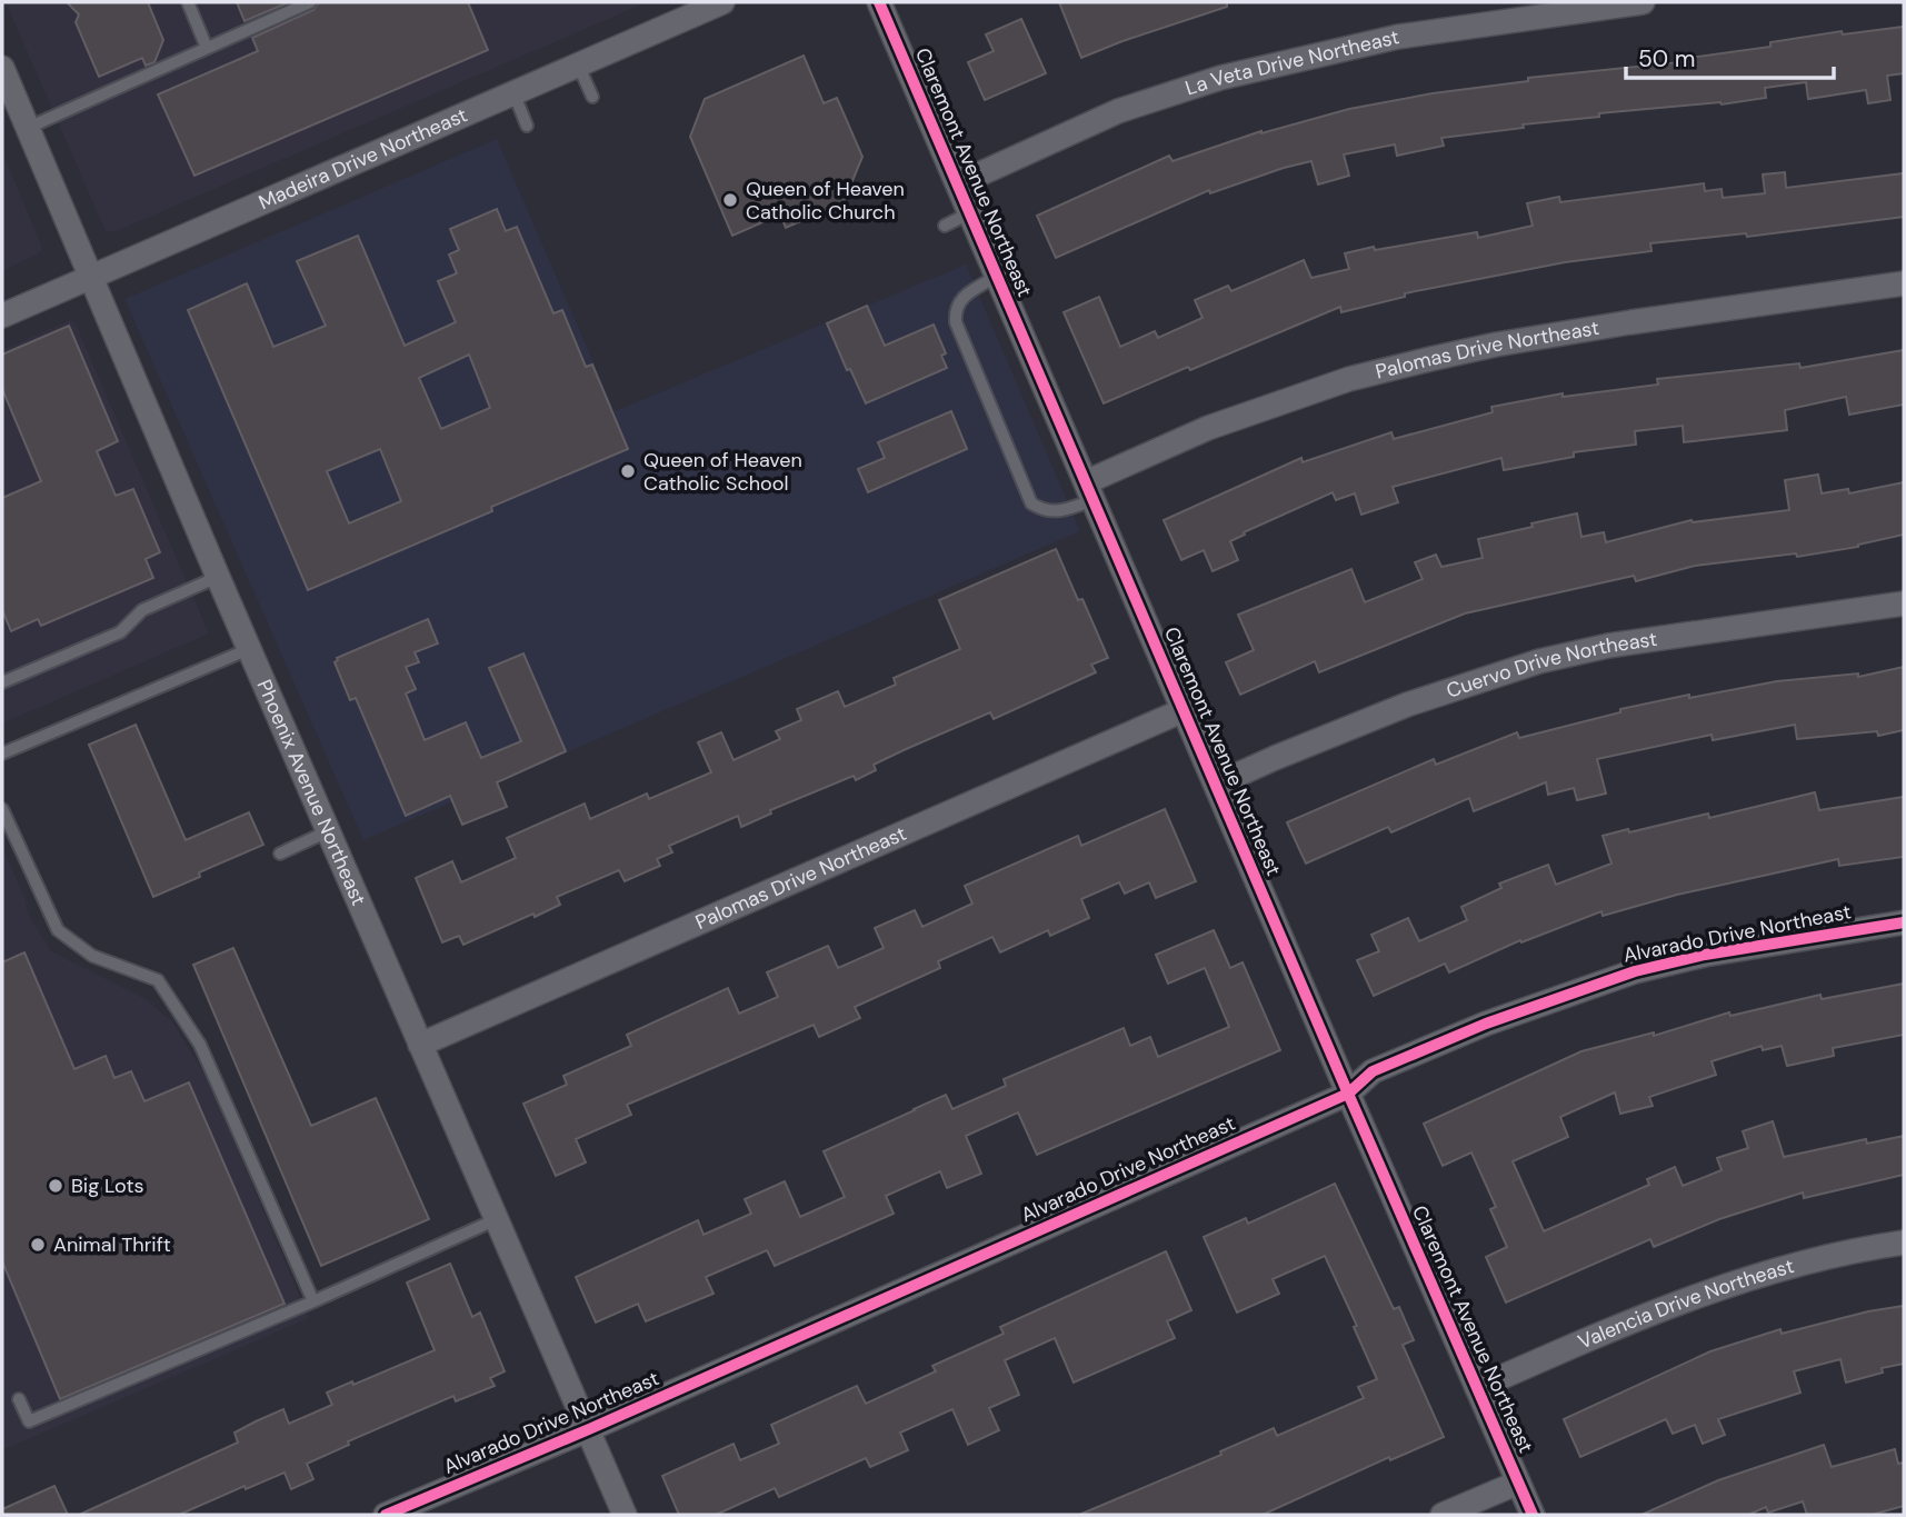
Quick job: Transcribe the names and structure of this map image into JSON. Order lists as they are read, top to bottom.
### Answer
{
  "streets": {
    "street": [
      "La Veta Drive Northeast",
      "Madeira Drive Northeast",
      "Claremont Avenue Northeast",
      "Palomas Drive Northeast",
      "Cuervo Drive Northeast",
      "Phoenix Avenue Northeast",
      "Alvarado Drive Northeast",
      "Valencia Drive Northeast"
    ]
  },
  "crossings": [
    ["La Veta Drive Northeast", "Claremont Avenue Northeast"],
    ["Madeira Drive Northeast", "Phoenix Avenue Northeast"],
    ["Claremont Avenue Northeast", "Palomas Drive Northeast"],
    ["Claremont Avenue Northeast", "Cuervo Drive Northeast"],
    ["Claremont Avenue Northeast", "Alvarado Drive Northeast"],
    ["Claremont Avenue Northeast", "Valencia Drive Northeast"],
    ["Palomas Drive Northeast", "Phoenix Avenue Northeast"],
    ["Phoenix Avenue Northeast", "Alvarado Drive Northeast"]
  ],
  "places": [
    "Queen of Heaven Catholic Church",
    "Queen of Heaven Catholic School",
    "Big Lots",
    "Animal Thrift"
  ],
  "scale_bar": "50 m"
}
